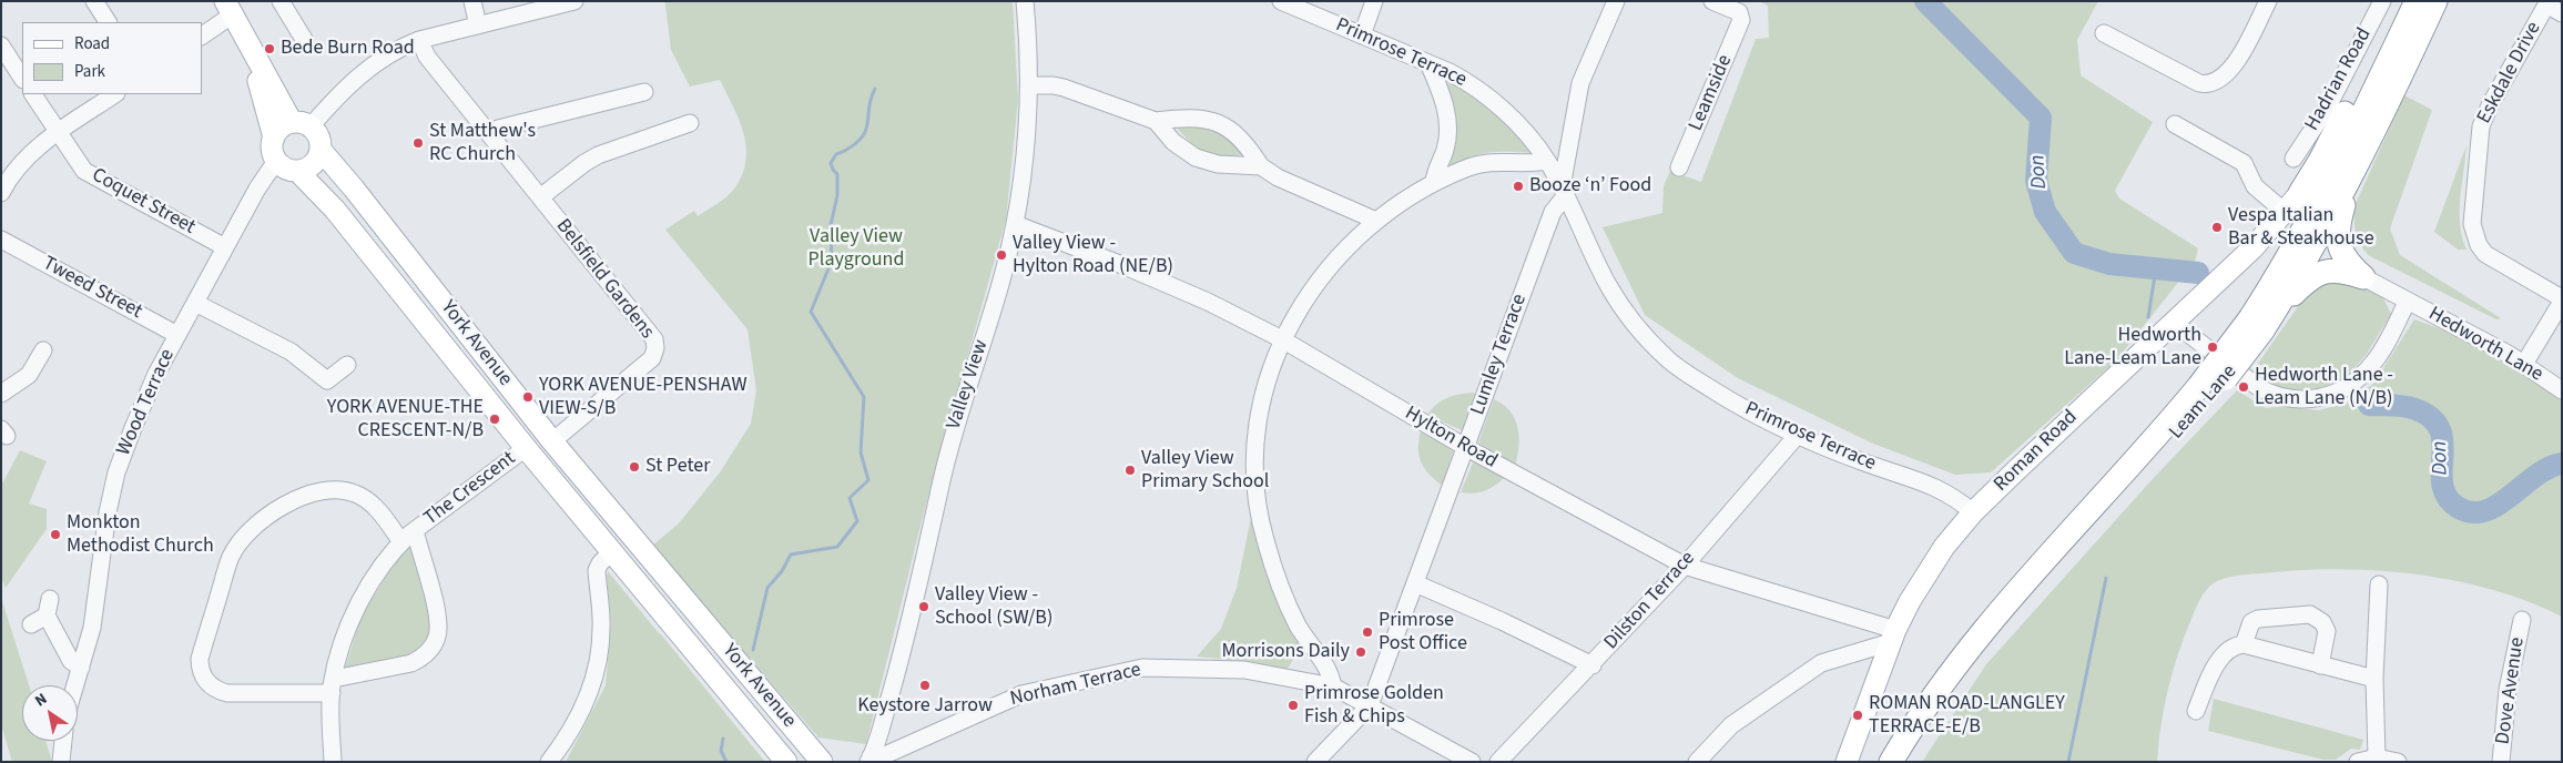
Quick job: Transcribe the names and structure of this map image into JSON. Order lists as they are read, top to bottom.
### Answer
{
  "streets": {
    "highway": ["Leam Lane"],
    "main road": ["York Avenue", "Roman Road"],
    "street": [
      "Primrose Terrace",
      "Eskdale Drive",
      "Hadrian Road",
      "Leamside",
      "Coquet Street",
      "Belsfield Gardens",
      "Tweed Street",
      "Hedworth Lane",
      "Lumley Terrace",
      "Valley View",
      "Wood Terrace",
      "Hylton Road",
      "The Crescent",
      "Dilston Terrace",
      "Norham Terrace",
      "Dove Avenue"
    ]
  },
  "crossings": [
    ["Primrose Terrace", "Lumley Terrace"],
    ["Primrose Terrace", "Roman Road"],
    ["Primrose Terrace", "Dilston Terrace"],
    ["Coquet Street", "Wood Terrace"],
    ["Belsfield Gardens", "York Avenue"],
    ["Tweed Street", "Wood Terrace"],
    ["York Avenue", "Wood Terrace"],
    ["York Avenue", "The Crescent"],
    ["Hedworth Lane", "Roman Road"],
    ["Lumley Terrace", "Hylton Road"],
    ["Lumley Terrace", "Norham Terrace"],
    ["Valley View", "Hylton Road"],
    ["Valley View", "Norham Terrace"],
    ["Hylton Road", "Roman Road"],
    ["Hylton Road", "Dilston Terrace"]
  ],
  "water": ["Don"],
  "parks": ["Valley View Playground"],
  "places": [
    "Bede Burn Road",
    "St Matthew's RC Church",
    "Booze ‘n’ Food",
    "Vespa Italian Bar & Steakhouse",
    "Valley View - Hylton Road (NE/B)",
    "Hedworth Lane-Leam Lane",
    "Hedworth Lane - Leam Lane (N/B)",
    "YORK AVENUE-PENSHAW VIEW-S/B",
    "YORK AVENUE-THE CRESCENT-N/B",
    "St Peter",
    "Valley View Primary School",
    "Monkton Methodist Church",
    "Valley View - School (SW/B)",
    "Primrose Post Office",
    "Morrisons Daily",
    "Keystore Jarrow",
    "Primrose Golden Fish & Chips",
    "ROMAN ROAD-LANGLEY TERRACE-E/B"
  ],
  "legend": ["Road", "Park"],
  "north": "top left"
}
